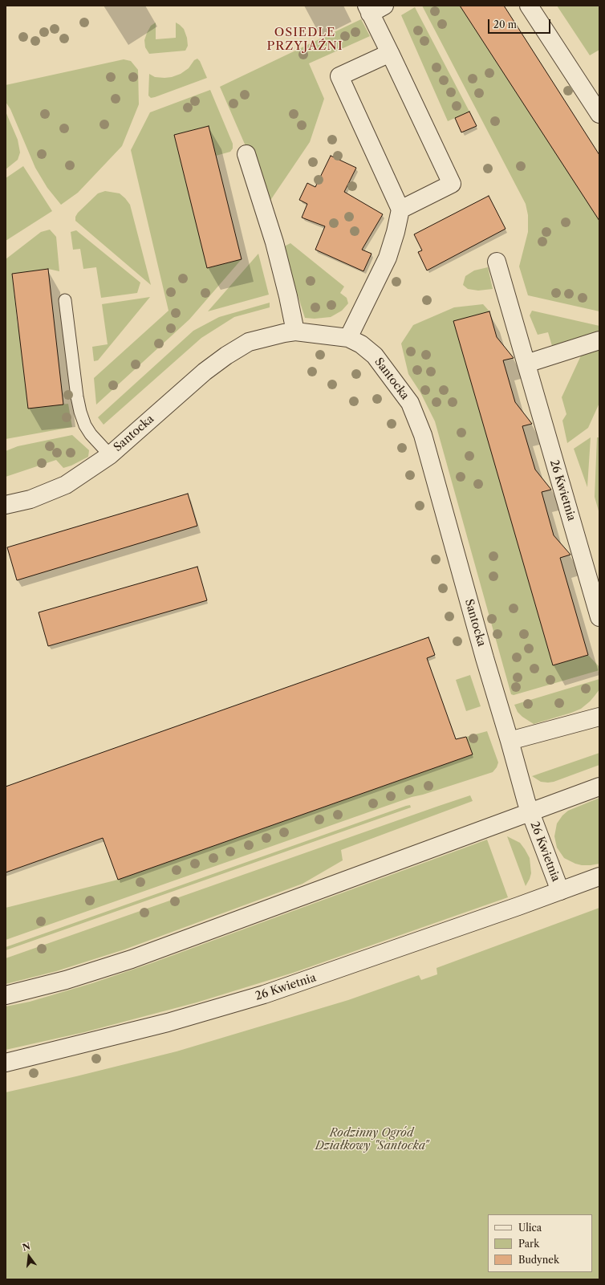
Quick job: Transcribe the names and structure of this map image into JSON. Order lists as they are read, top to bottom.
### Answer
{
  "streets": {
    "street": ["Santocka", "26 Kwietnia"]
  },
  "crossings": [
    ["Santocka", "26 Kwietnia"]
  ],
  "districts": ["OSIEDLE PRZYJAŹNI"],
  "parks": ["Rodzinny Ogród Działkowy \"Santocka\""],
  "legend": ["Ulica", "Park", "Budynek"],
  "scale_bar": "20 m",
  "north": "top"
}
